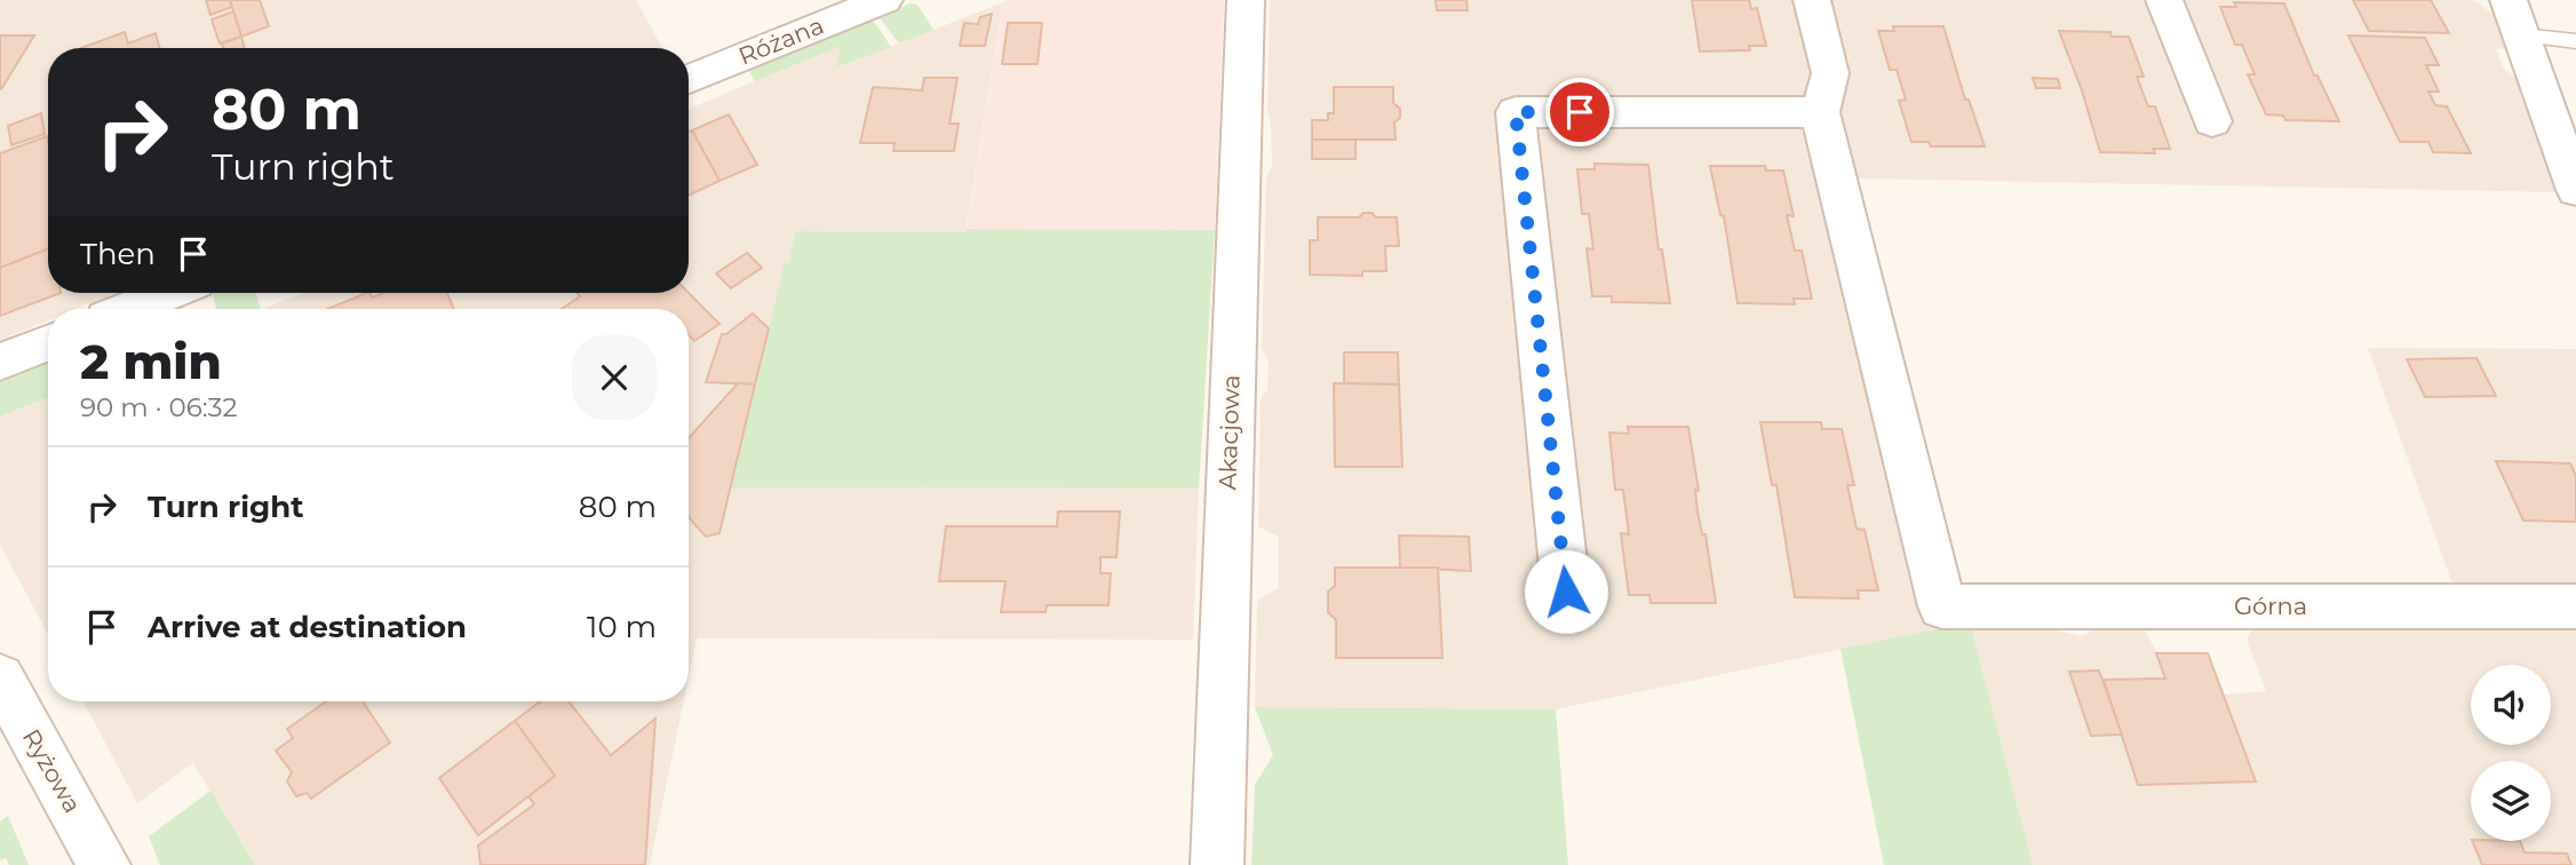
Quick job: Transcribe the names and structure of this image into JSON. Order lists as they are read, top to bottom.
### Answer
{
  "streets": {
    "street": [
      "Różana",
      "Akacjowa",
      "Górna",
      "Ryżowa"
    ]
  },
  "page": {
    "turn": ["80 m", "Turn right"],
    "then": "Then",
    "heading": ["2 min", "90 m · 06:32"],
    "list": [
      {
        "name": "Turn right",
        "value": "80 m"
      },
      {
        "name": "Arrive at destination",
        "value": "10 m"
      }
    ]
  }
}
